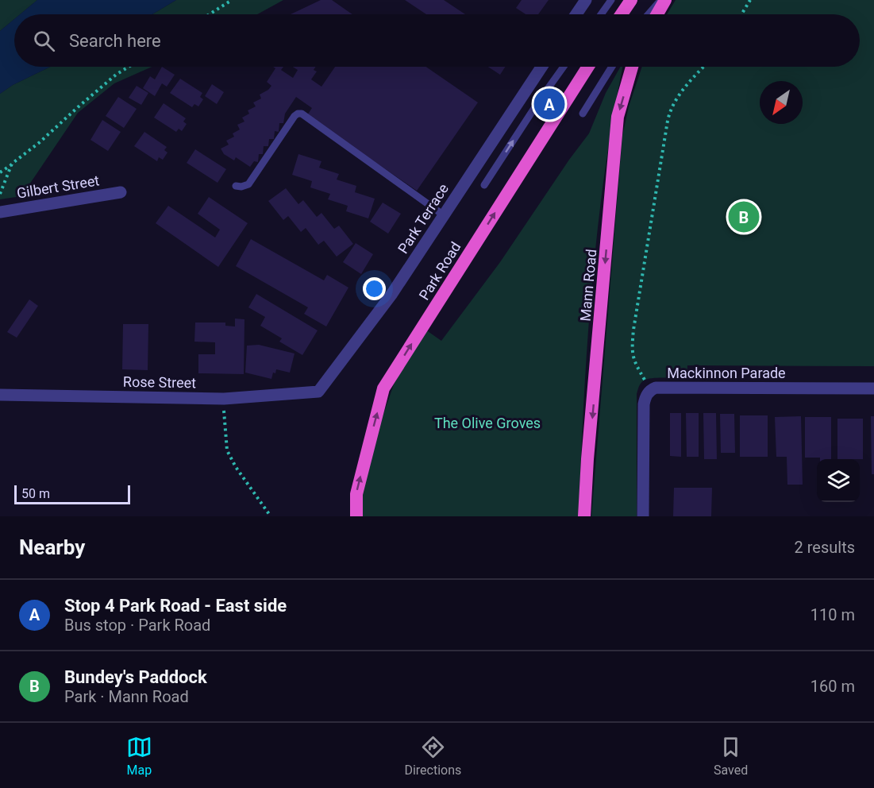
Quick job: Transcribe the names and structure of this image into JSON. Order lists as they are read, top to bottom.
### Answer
{
  "streets": {
    "highway": ["Park Road", "Mann Road"],
    "street": [
      "Gilbert Street",
      "Park Terrace",
      "Mackinnon Parade",
      "Rose Street"
    ]
  },
  "crossings": [
    ["Park Terrace", "Rose Street"]
  ],
  "one_way": ["Park Road", "Mann Road"],
  "parks": ["The Olive Groves"],
  "scale_bar": "50 m",
  "north": "bottom left",
  "page": {
    "search": "Search here",
    "pins": ["A", "B"],
    "scale": "50 m",
    "heading": ["Nearby", "2 results"],
    "list": [
      {
        "mark": "A",
        "name": "Stop 4 Park Road - East side",
        "note": "Bus stop · Park Road",
        "value": "110 m"
      },
      {
        "mark": "B",
        "name": "Bundey's Paddock",
        "note": "Park · Mann Road",
        "value": "160 m"
      }
    ],
    "nav": ["Map", "Directions", "Saved"]
  }
}
